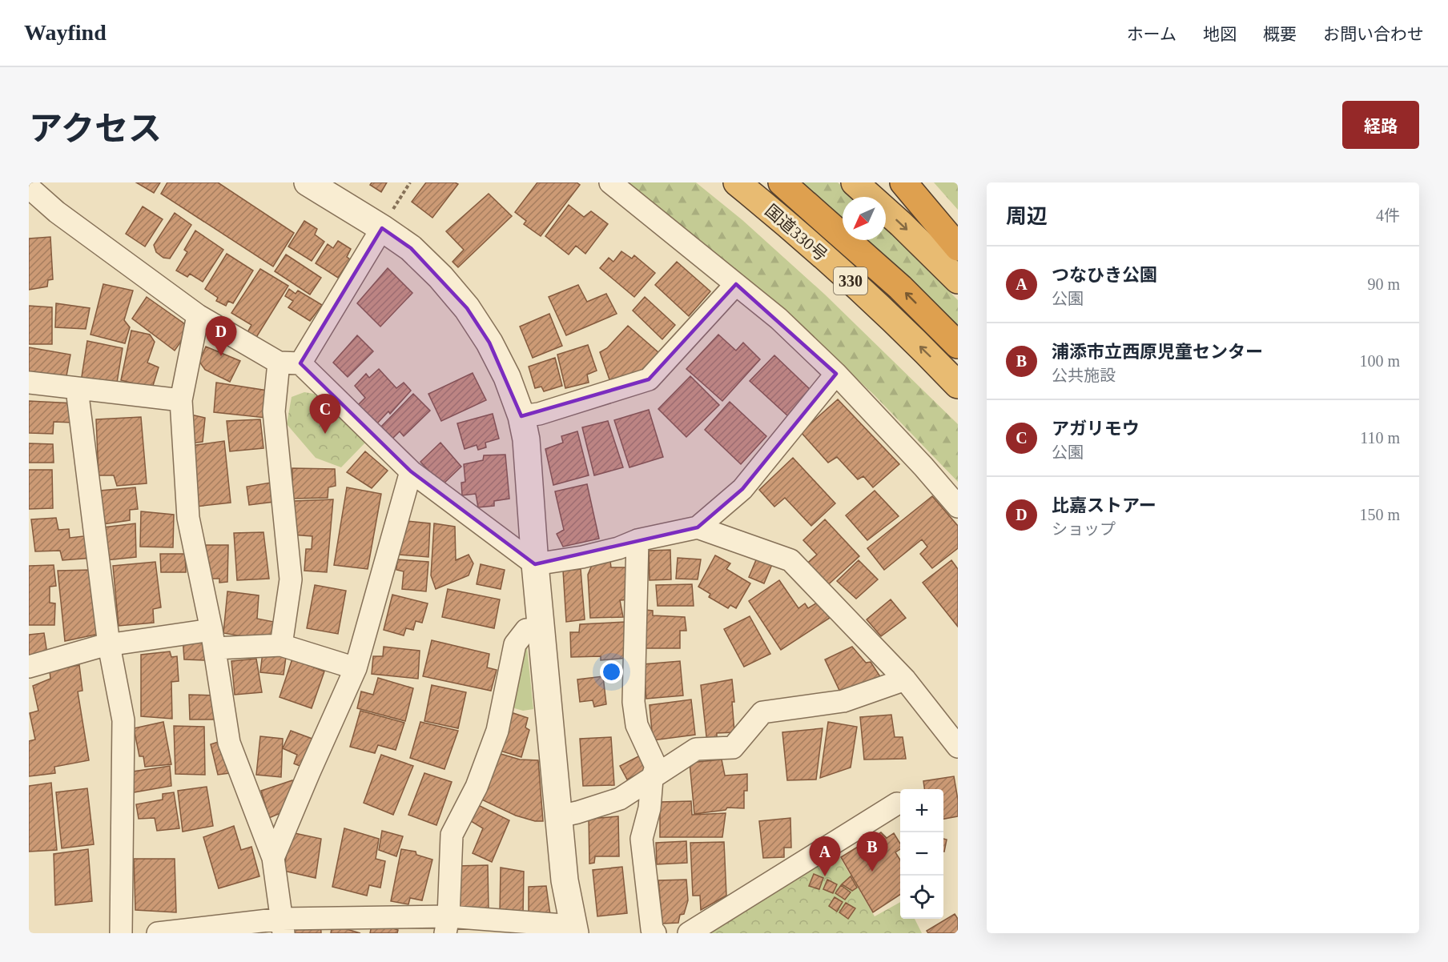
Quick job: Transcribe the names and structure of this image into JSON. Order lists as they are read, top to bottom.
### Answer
{
  "streets": {
    "highway": ["国道330号", "330"]
  },
  "north": "bottom left",
  "page": {
    "header": "Wayfind",
    "nav": [
      "ホーム",
      "地図",
      "概要",
      "お問い合わせ"
    ],
    "title": "アクセス",
    "buttons": "経路",
    "heading": ["周辺", "4件"],
    "list": [
      {
        "mark": "A",
        "name": "つなひき公園",
        "note": "公園",
        "value": "90 m"
      },
      {
        "mark": "B",
        "name": "浦添市立西原児童センター",
        "note": "公共施設",
        "value": "100 m"
      },
      {
        "mark": "C",
        "name": "アガリモウ",
        "note": "公園",
        "value": "110 m"
      },
      {
        "mark": "D",
        "name": "比嘉ストアー",
        "note": "ショップ",
        "value": "150 m"
      }
    ],
    "pins": [
      "D",
      "C",
      "B",
      "A"
    ],
    "map_buttons": ["+", "−"]
  }
}
